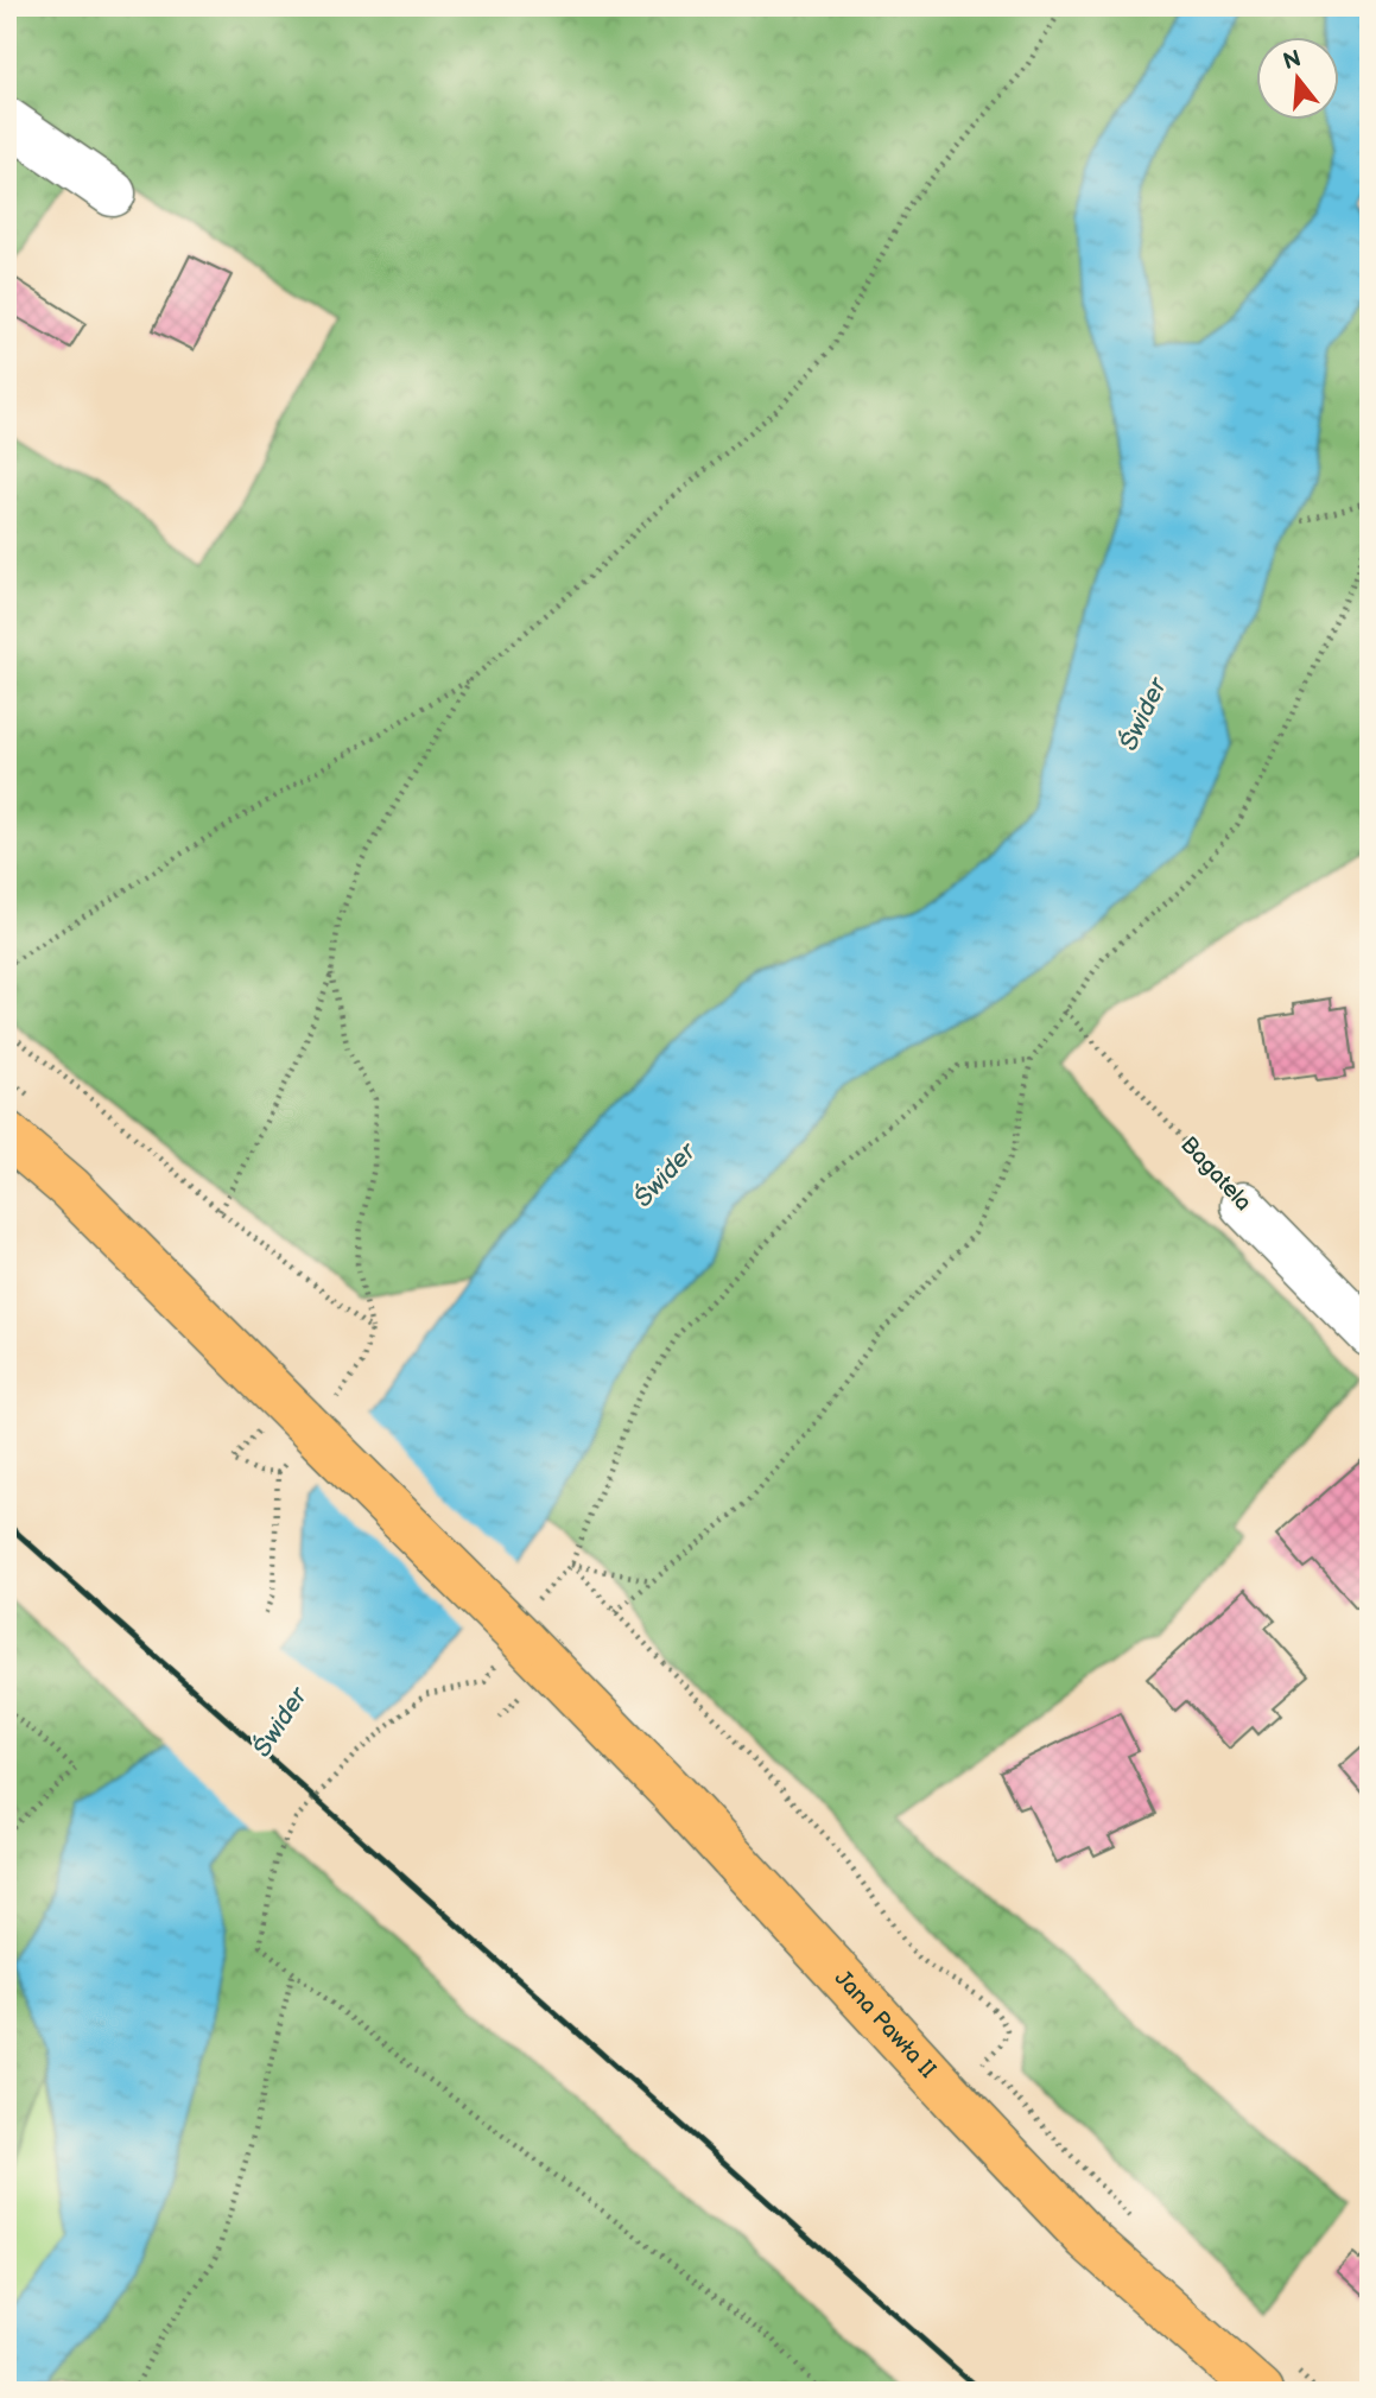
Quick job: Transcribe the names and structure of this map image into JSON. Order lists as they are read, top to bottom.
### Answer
{
  "streets": {
    "main road": ["Jana Pawła II"],
    "street": ["Bagatela"]
  },
  "water": ["Świder"],
  "north": "top"
}
